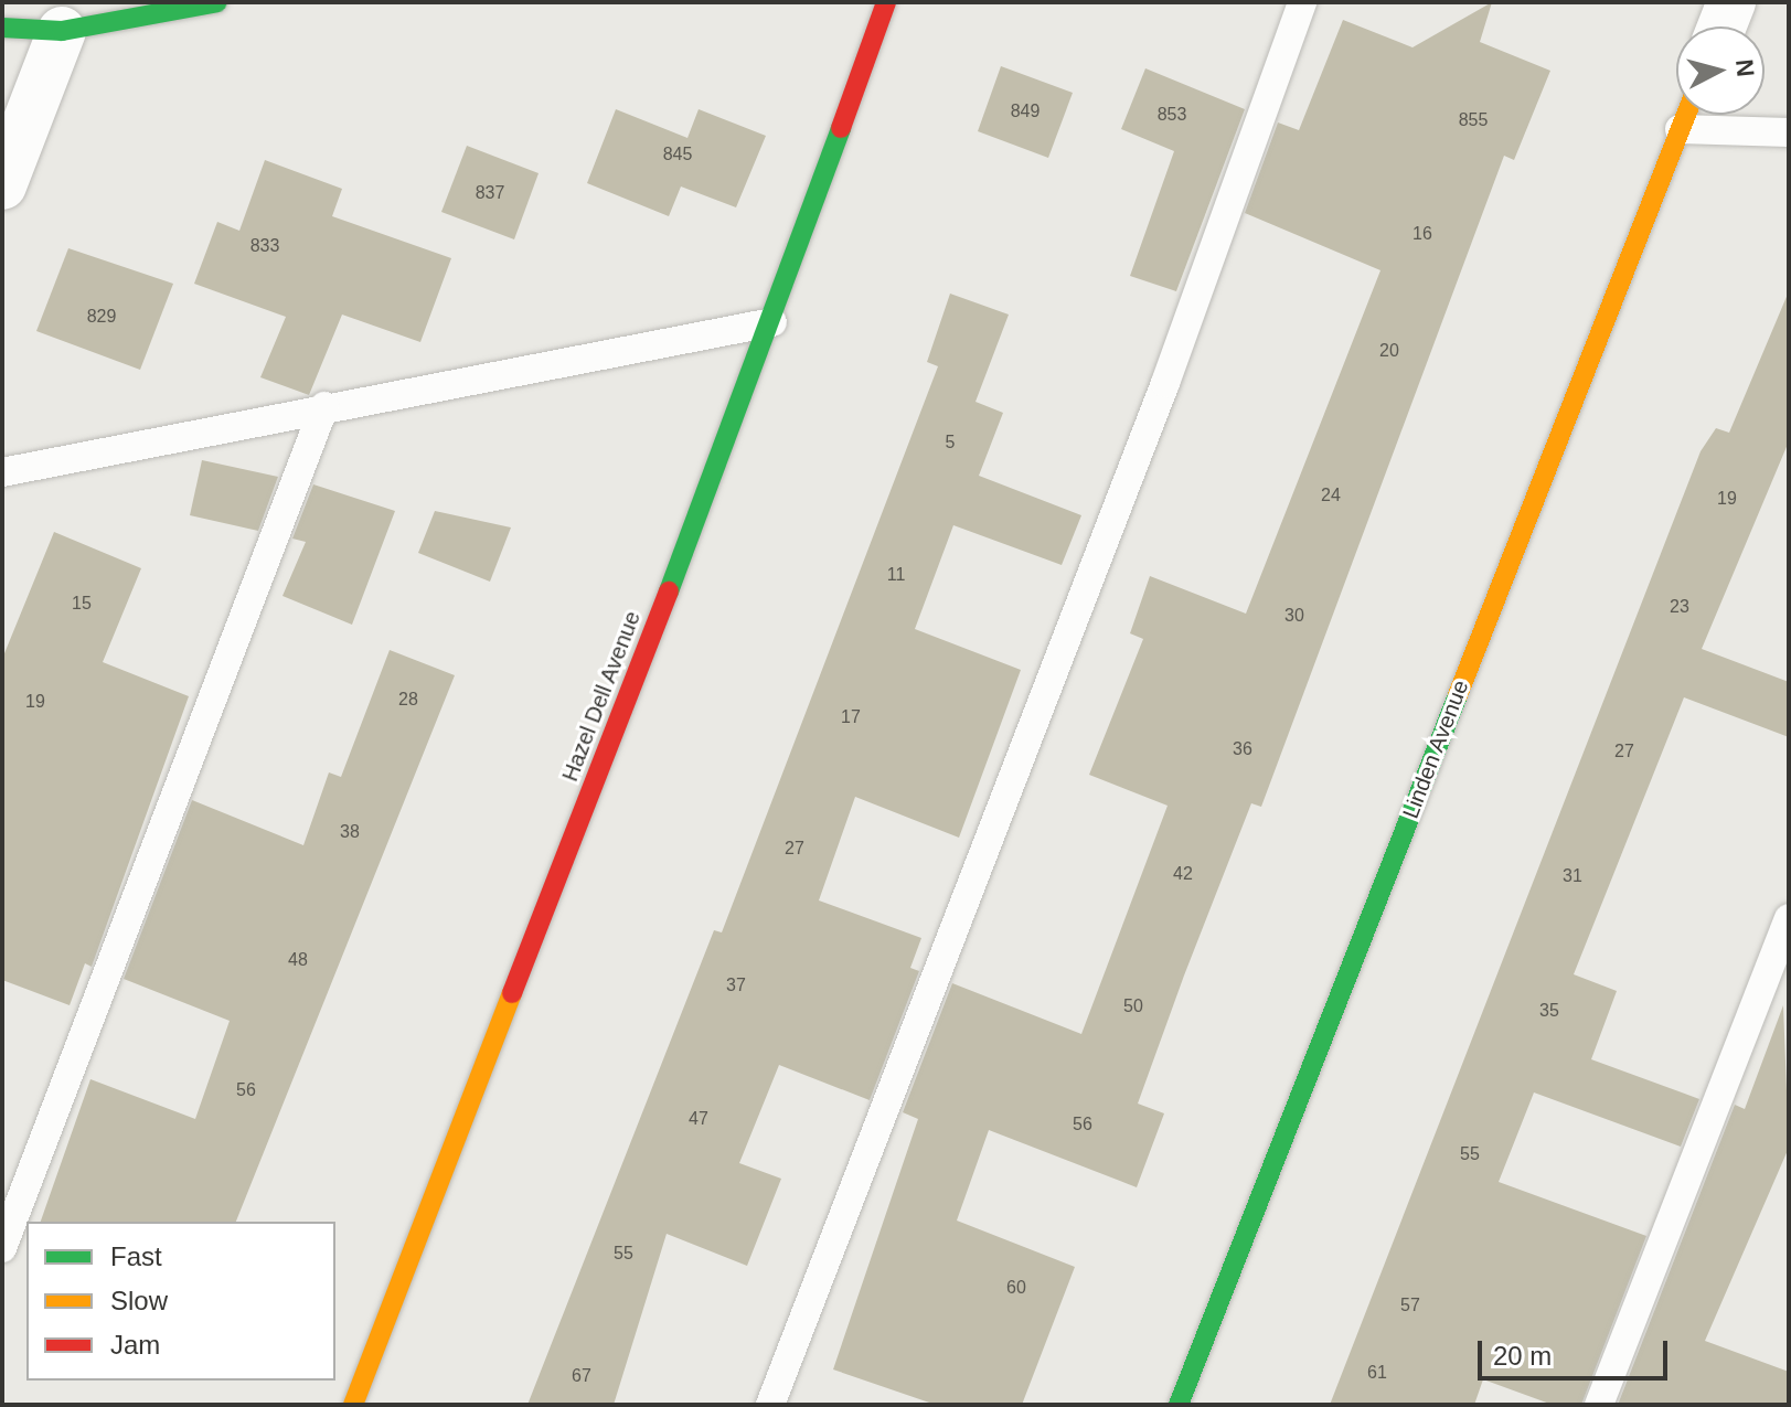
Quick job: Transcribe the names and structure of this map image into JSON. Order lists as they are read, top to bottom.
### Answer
{
  "streets": {
    "street": ["Hazel Dell Avenue", "Linden Avenue"]
  },
  "house_numbers": [
    "849",
    "853",
    "855",
    "845",
    "837",
    "16",
    "833",
    "829",
    "20",
    "5",
    "24",
    "19",
    "11",
    "15",
    "23",
    "30",
    "28",
    "19",
    "17",
    "36",
    "27",
    "38",
    "27",
    "42",
    "31",
    "48",
    "37",
    "50",
    "35",
    "56",
    "47",
    "56",
    "55",
    "55",
    "60",
    "57",
    "61",
    "67"
  ],
  "legend": ["Fast", "Slow", "Jam"],
  "scale_bar": "20 m",
  "north": "right"
}
